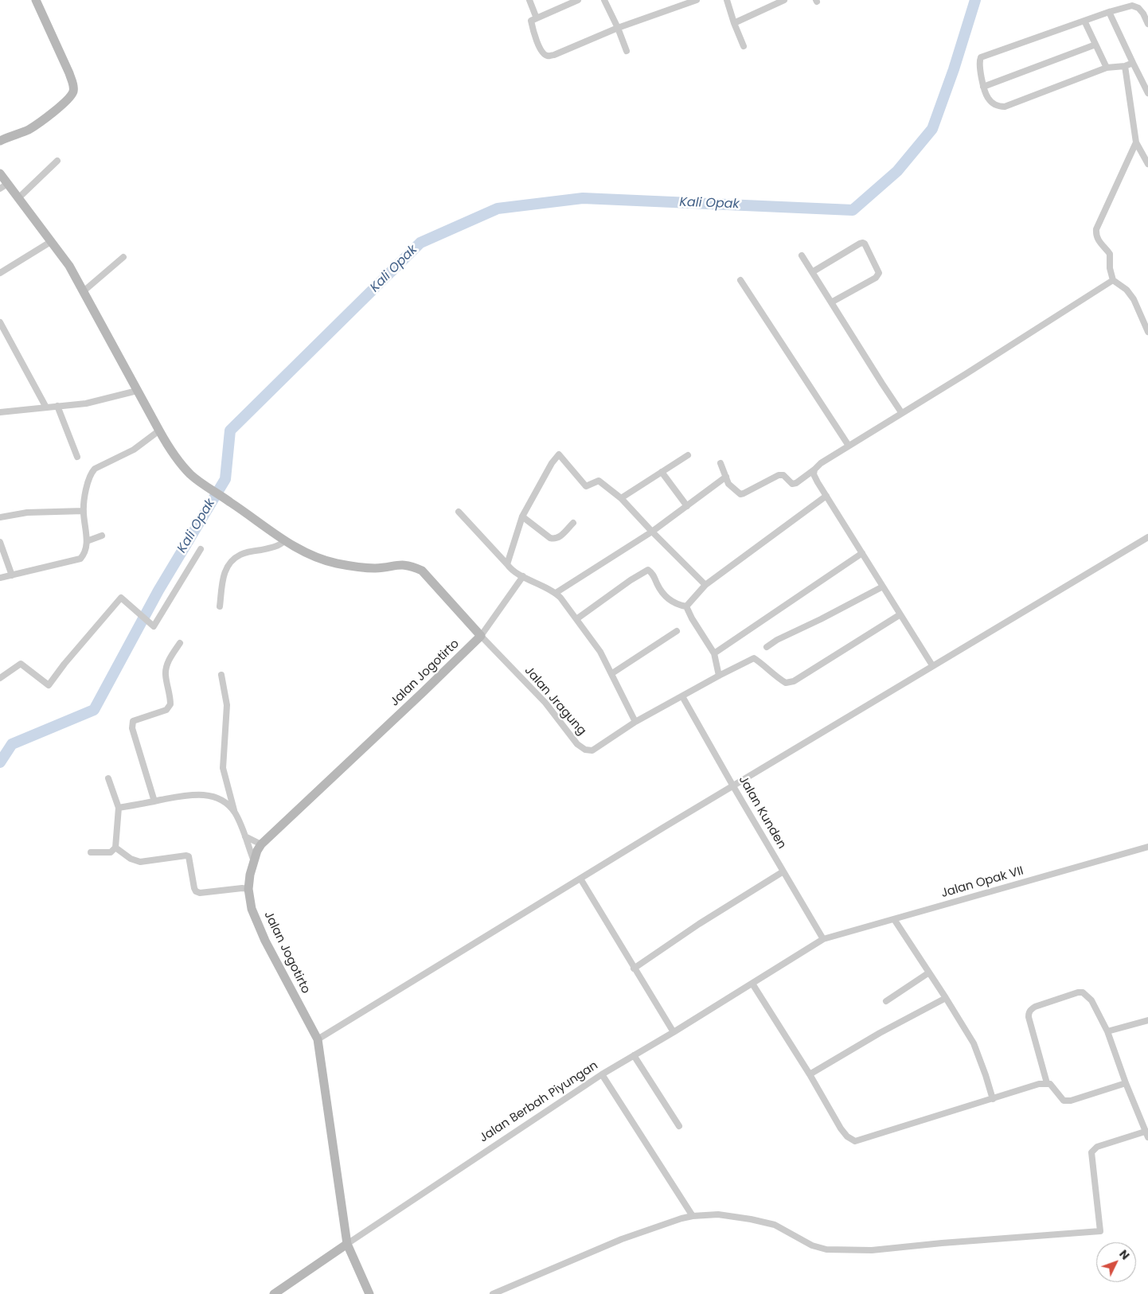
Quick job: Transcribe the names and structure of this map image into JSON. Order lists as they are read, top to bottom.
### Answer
{
  "streets": {
    "street": [
      "Jalan Jogotirto",
      "Jalan Jragung",
      "Jalan Kunden",
      "Jalan Opak VII",
      "Jalan Berbah Piyungan"
    ]
  },
  "crossings": [
    ["Jalan Jogotirto", "Jalan Jragung"],
    ["Jalan Jogotirto", "Jalan Berbah Piyungan"],
    ["Jalan Jragung", "Jalan Kunden"],
    ["Jalan Kunden", "Jalan Opak VII"],
    ["Jalan Kunden", "Jalan Berbah Piyungan"],
    ["Jalan Opak VII", "Jalan Berbah Piyungan"]
  ],
  "water": ["Kali Opak"],
  "north": "top right"
}
